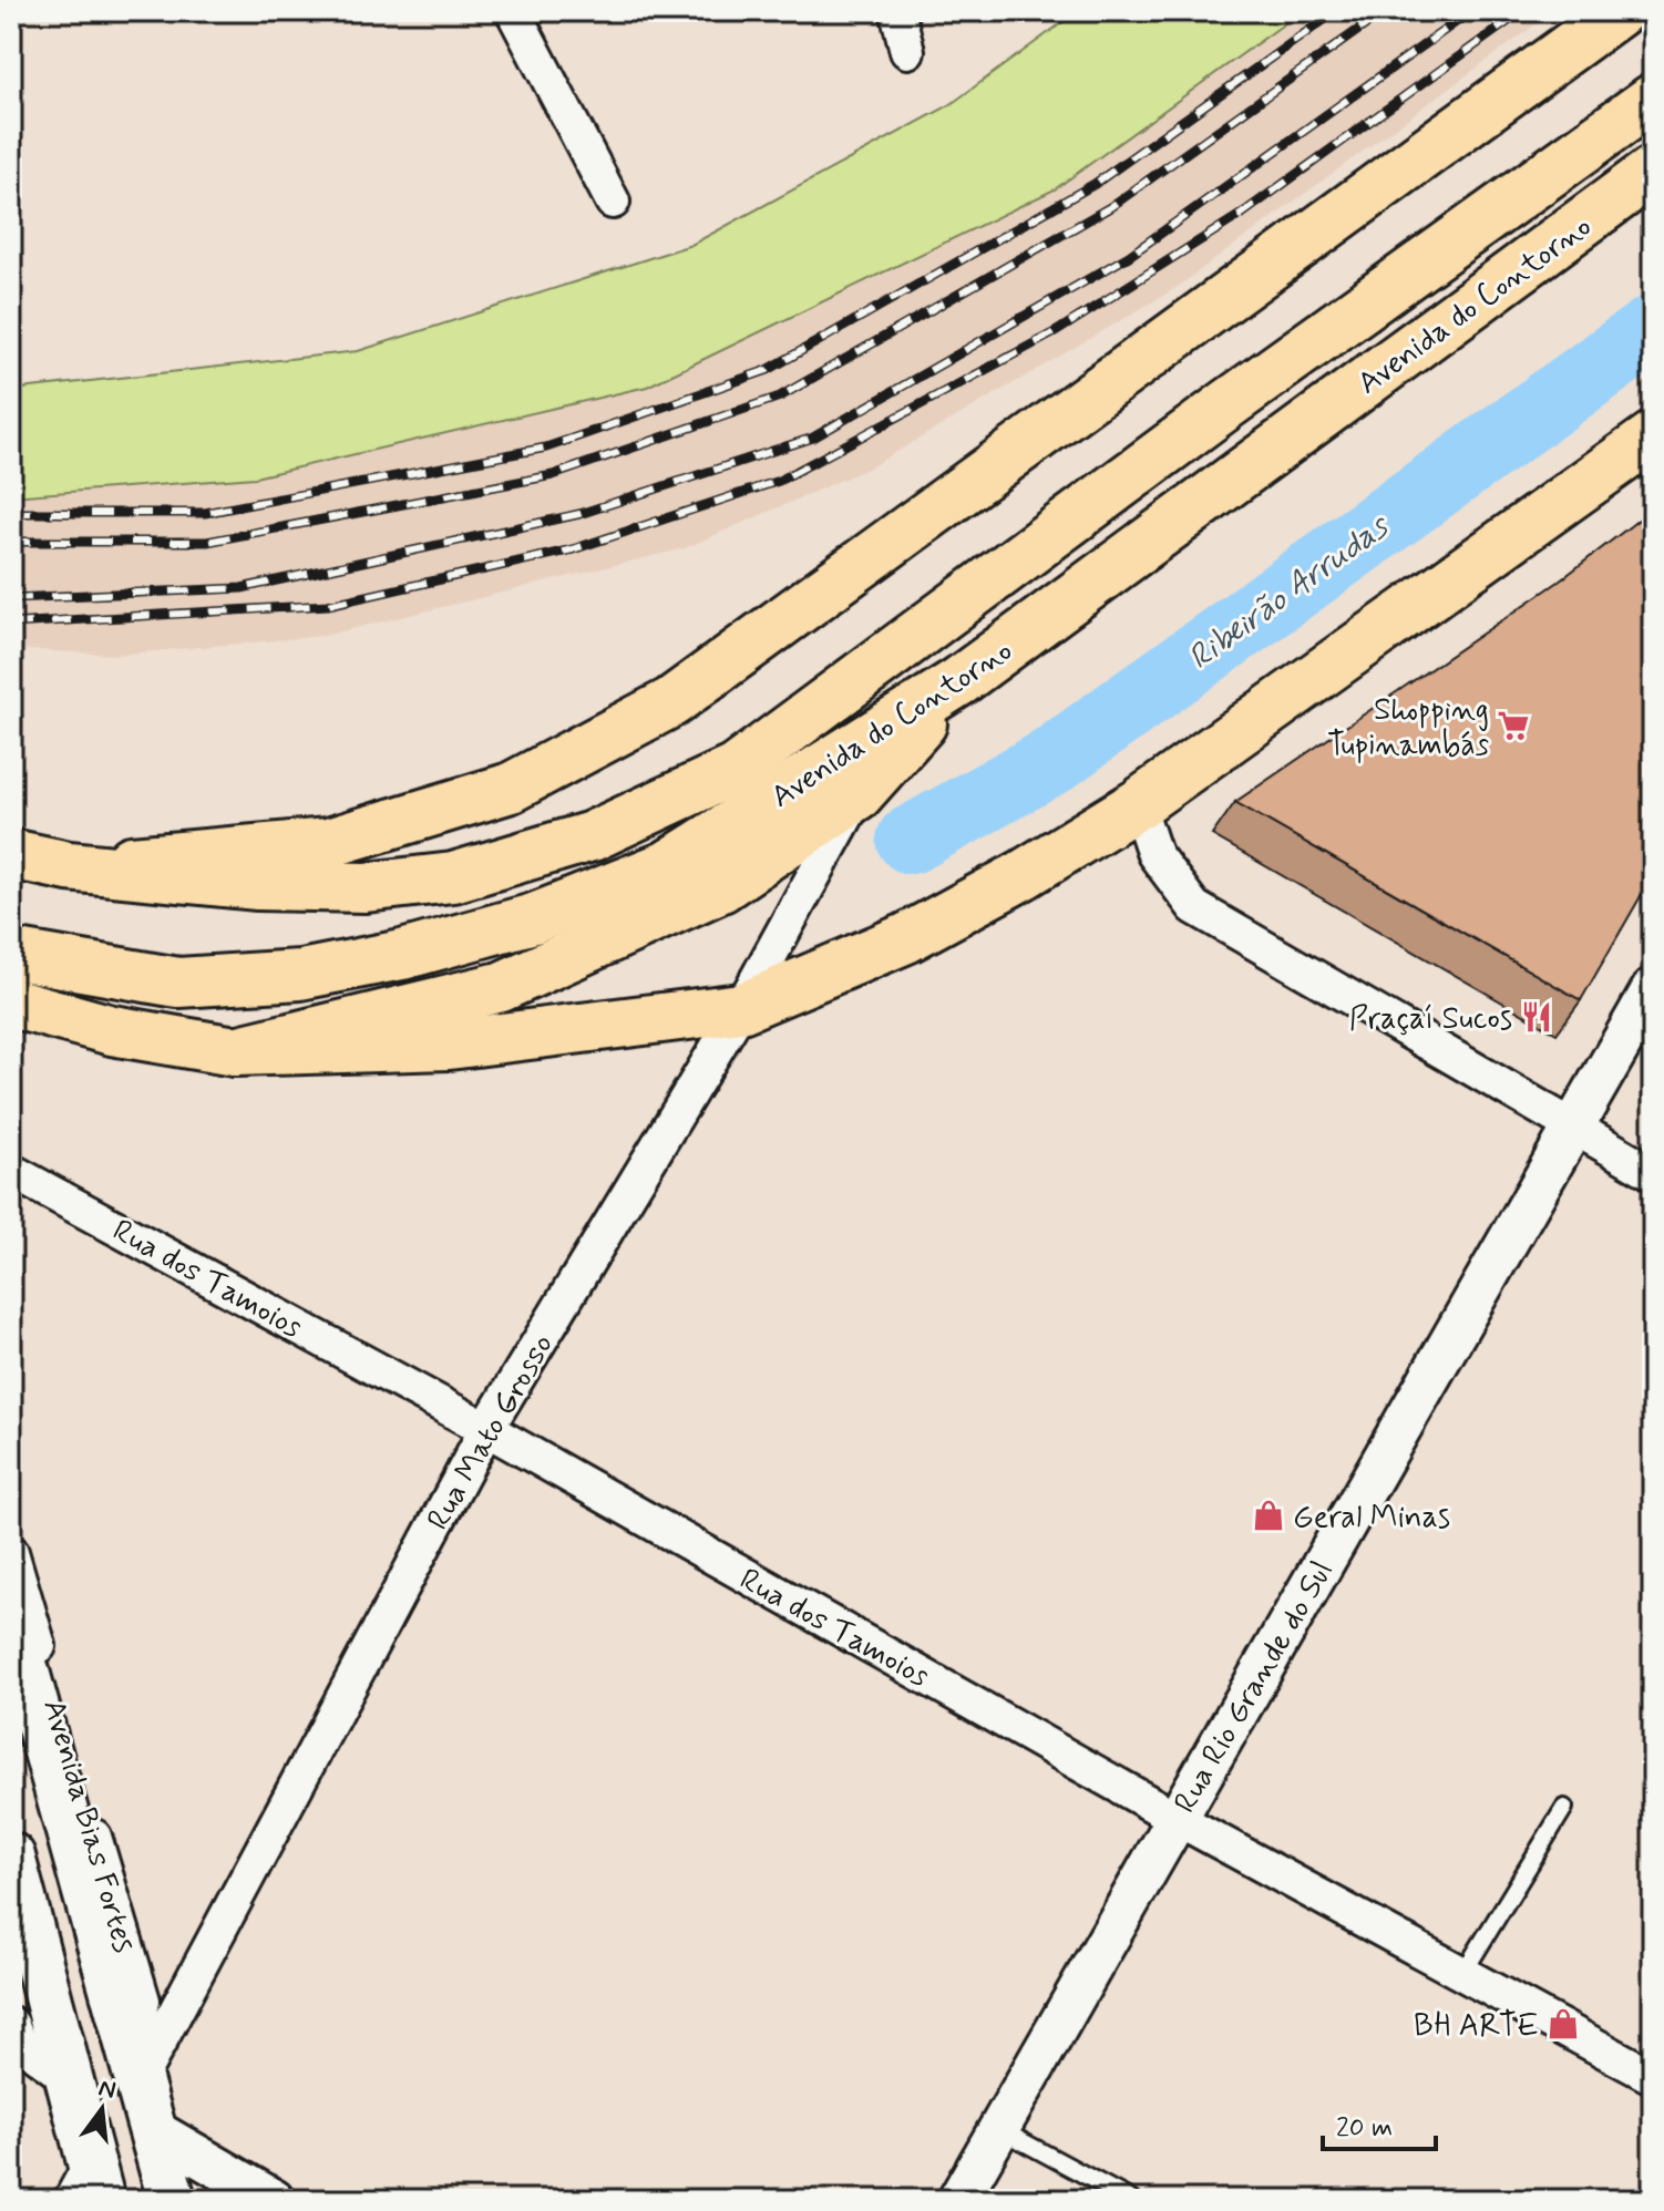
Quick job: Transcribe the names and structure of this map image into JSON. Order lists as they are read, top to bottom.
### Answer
{
  "streets": {
    "main road": ["Avenida do Contorno", "Avenida Bias Fortes"],
    "street": ["Rua dos Tamoios", "Rua Mato Grosso", "Rua Rio Grande do Sul"]
  },
  "crossings": [
    ["Rua dos Tamoios", "Rua Mato Grosso"],
    ["Rua dos Tamoios", "Rua Rio Grande do Sul"],
    ["Rua Mato Grosso", "Avenida Bias Fortes"]
  ],
  "water": ["Ribeirão Arrudas"],
  "places": {
    "supermarket": ["Shopping Tupinambás"],
    "restaurant": ["Praçaí Sucos"],
    "shop": ["Geral Minas", "BH ARTE"]
  },
  "scale_bar": "20 m",
  "north": "top"
}
